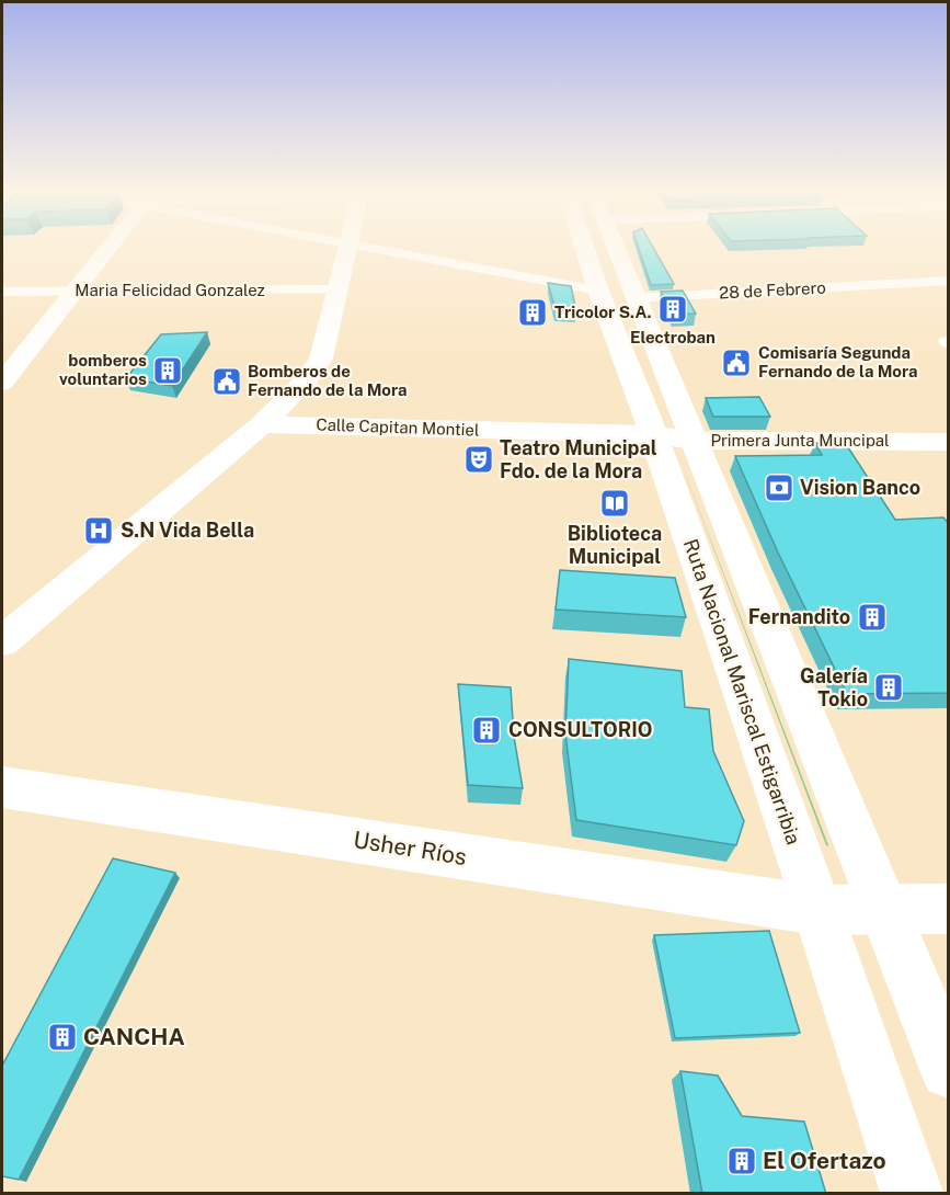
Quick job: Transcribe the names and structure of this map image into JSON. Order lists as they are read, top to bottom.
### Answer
{
  "streets": {
    "main road": [
      "Calle Capitan Montiel",
      "Primera Junta Muncipal",
      "Ruta Nacional Mariscal Estigarribia",
      "Usher Ríos"
    ],
    "street": ["Maria Felicidad Gonzalez", "28 de Febrero"]
  },
  "crossings": [
    ["28 de Febrero", "Ruta Nacional Mariscal Estigarribia"],
    ["Calle Capitan Montiel", "Primera Junta Muncipal"],
    ["Calle Capitan Montiel", "Ruta Nacional Mariscal Estigarribia"],
    ["Primera Junta Muncipal", "Ruta Nacional Mariscal Estigarribia"],
    ["Ruta Nacional Mariscal Estigarribia", "Usher Ríos"]
  ],
  "places": {
    "building": [
      "Electroban",
      "Tricolor S.A.",
      "bomberos voluntarios",
      "Fernandito",
      "Galería Tokio",
      "CONSULTORIO",
      "CANCHA",
      "El Ofertazo"
    ],
    "public building": ["Comisaría Segunda Fernando de la Mora", "Bomberos de Fernando de la Mora"],
    "theatre": ["Teatro Municipal Fdo. de la Mora"],
    "bank": ["Vision Banco"],
    "library": ["Biblioteca Municipal"],
    "hospital": ["S.N Vida Bella"]
  }
}
